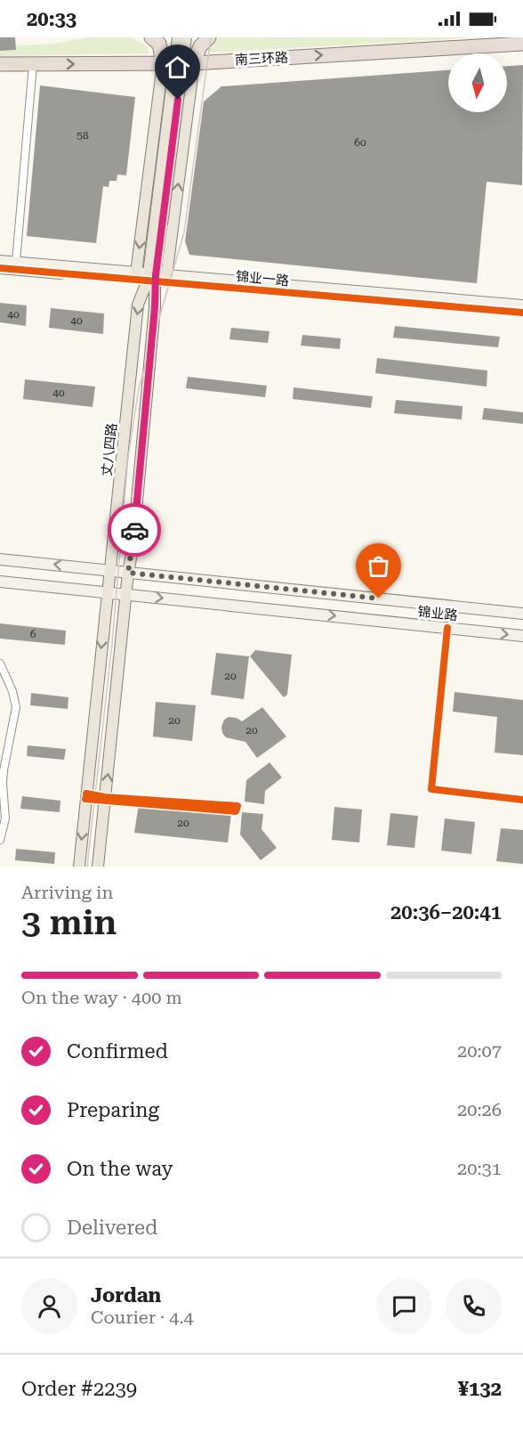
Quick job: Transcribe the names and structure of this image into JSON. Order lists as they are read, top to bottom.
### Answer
{
  "streets": {
    "highway": ["南三环路"],
    "main road": ["锦业一路", "丈八四路", "锦业路"]
  },
  "crossings": [
    ["锦业一路", "丈八四路"],
    ["丈八四路", "锦业路"]
  ],
  "one_way": ["南三环路"],
  "house_numbers": [
    "58",
    "60",
    "40",
    "40",
    "40",
    "6",
    "20",
    "20",
    "20",
    "20"
  ],
  "north": "bottom",
  "page": {
    "status": "20:33",
    "heading": ["3 min", "Arriving in", "20:36–20:41"],
    "panel": [
      "Jordan",
      "Courier · 4.4",
      "Order #2239",
      "¥132"
    ],
    "bar": "On the way · 400 m",
    "list": [
      ["Confirmed", "20:07"],
      ["Preparing", "20:26"],
      ["On the way", "20:31"],
      "Delivered"
    ]
  }
}
